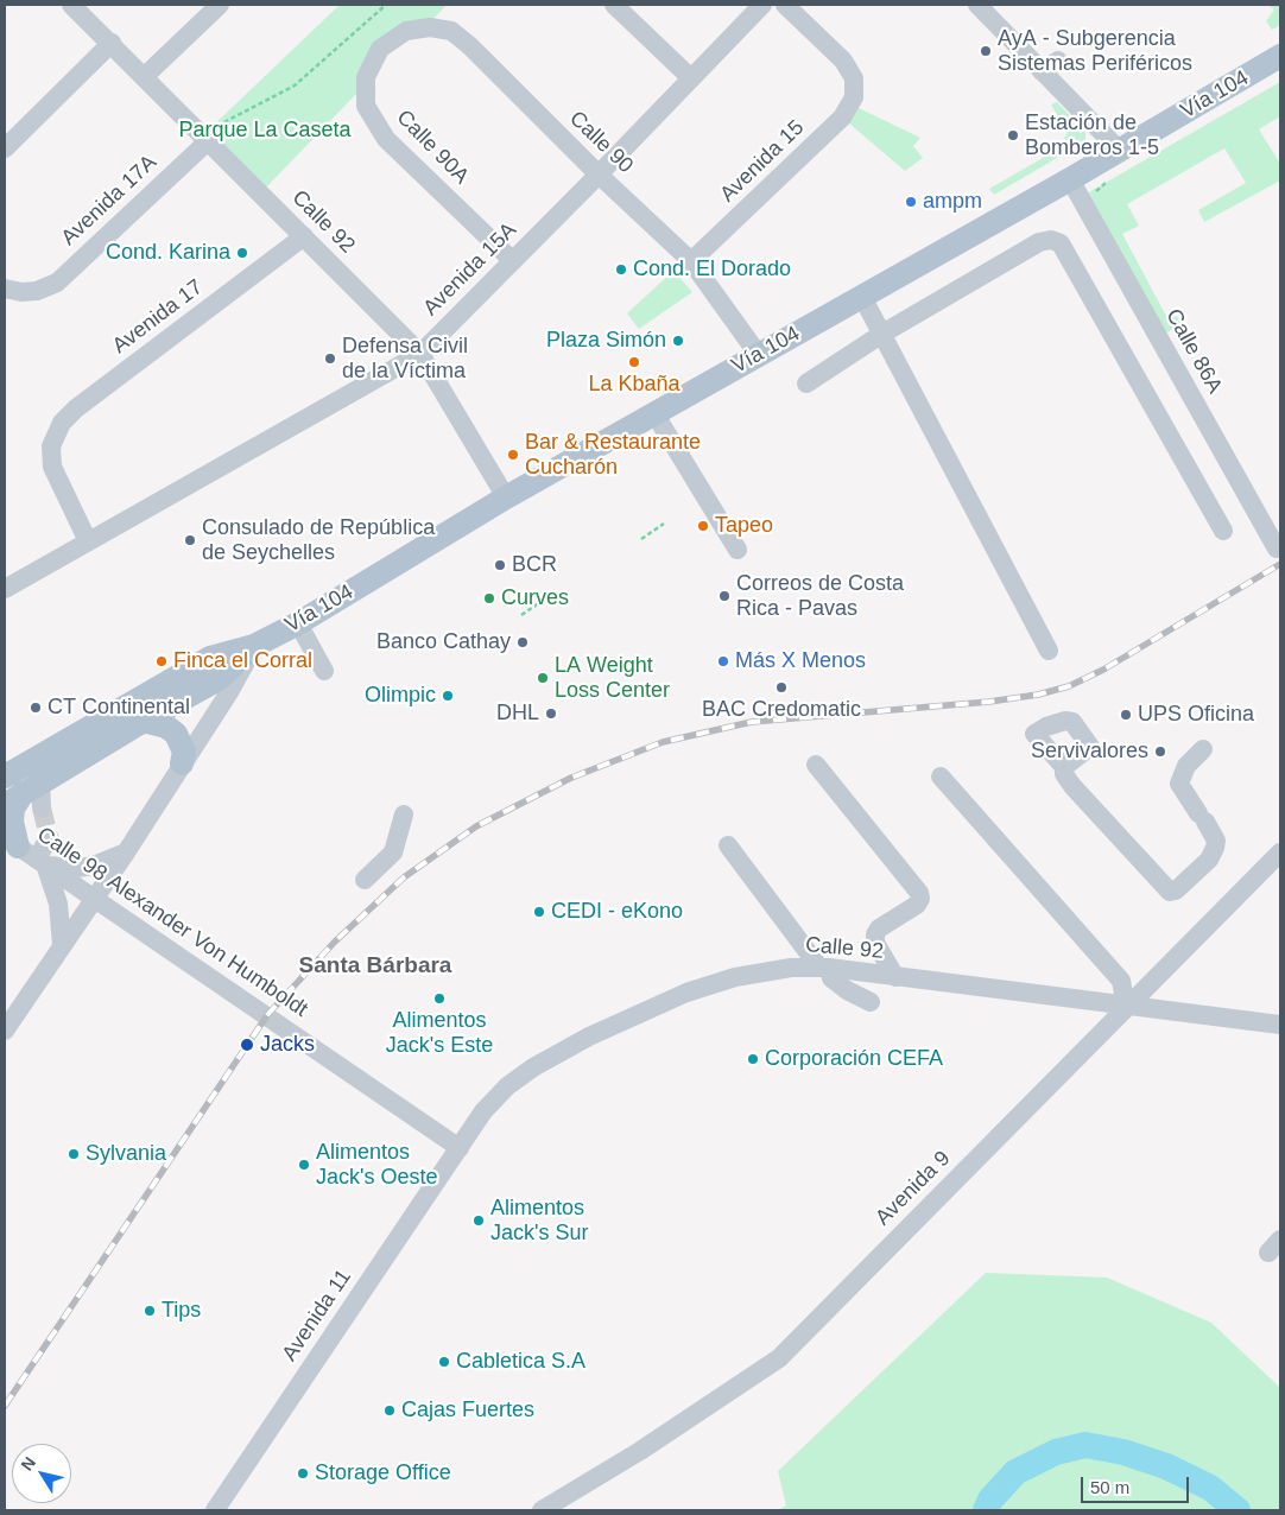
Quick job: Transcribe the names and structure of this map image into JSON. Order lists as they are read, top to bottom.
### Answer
{
  "streets": {
    "main road": ["Vía 104"],
    "street": [
      "Calle 90",
      "Calle 90A",
      "Avenida 15",
      "Avenida 17A",
      "Calle 92",
      "Avenida 15A",
      "Avenida 17",
      "Calle 86A",
      "Calle 98 Alexander Von Humboldt",
      "Avenida 9",
      "Avenida 11"
    ]
  },
  "crossings": [
    ["Vía 104", "Calle 90"],
    ["Vía 104", "Calle 92"],
    ["Vía 104", "Calle 86A"],
    ["Calle 90", "Calle 90A"],
    ["Calle 90", "Avenida 15"],
    ["Calle 90", "Avenida 15A"],
    ["Calle 90A", "Avenida 15A"],
    ["Avenida 17A", "Calle 92"],
    ["Calle 92", "Avenida 15A"],
    ["Calle 92", "Avenida 17"],
    ["Calle 92", "Calle 98 Alexander Von Humboldt"],
    ["Calle 92", "Avenida 9"],
    ["Calle 92", "Avenida 11"],
    ["Avenida 15A", "Avenida 17"],
    ["Calle 98 Alexander Von Humboldt", "Avenida 11"]
  ],
  "districts": ["Santa Bárbara"],
  "parks": ["Parque La Caseta"],
  "places": [
    "AyA - Subgerencia Sistemas Periféricos",
    "Estación de Bomberos 1-5",
    "ampm",
    "Cond. Karina",
    "Cond. El Dorado",
    "Plaza Simón",
    "Defensa Civil de la Víctima",
    "La Kbaña",
    "Bar & Restaurante Cucharón",
    "Tapeo",
    "Consulado de República de Seychelles",
    "BCR",
    "Correos de Costa Rica - Pavas",
    "Curves",
    "Banco Cathay",
    "Finca el Corral",
    "Más X Menos",
    "LA Weight Loss Center",
    "BAC Credomatic",
    "Olimpic",
    "CT Continental",
    "DHL",
    "UPS Oficina",
    "Servivalores",
    "CEDI - eKono",
    "Alimentos Jack's Este",
    "Jacks",
    "Corporación CEFA",
    "Sylvania",
    "Alimentos Jack's Oeste",
    "Alimentos Jack's Sur",
    "Tips",
    "Cabletica S.A",
    "Cajas Fuertes",
    "Storage Office"
  ],
  "scale_bar": "50 m",
  "north": "top left"
}
